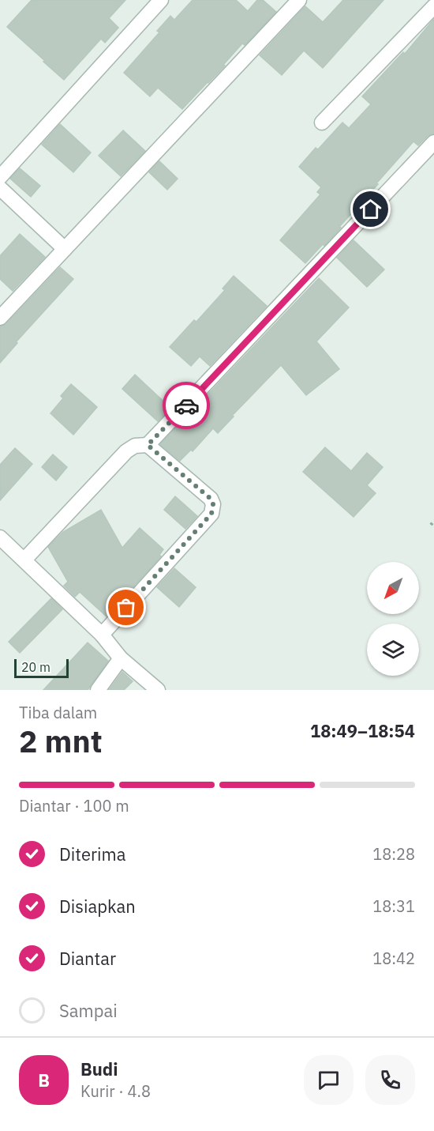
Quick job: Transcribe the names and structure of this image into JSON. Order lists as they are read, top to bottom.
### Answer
{
  "scale_bar": "20 m",
  "north": "bottom left",
  "page": {
    "scale": "20 m",
    "heading": ["2 mnt", "Tiba dalam", "18:49–18:54"],
    "panel": ["Budi", "Kurir · 4.8"],
    "bar": "Diantar · 100 m",
    "list": [
      ["Diterima", "18:28"],
      ["Disiapkan", "18:31"],
      ["Diantar", "18:42"],
      "Sampai"
    ],
    "round": "B"
  }
}
